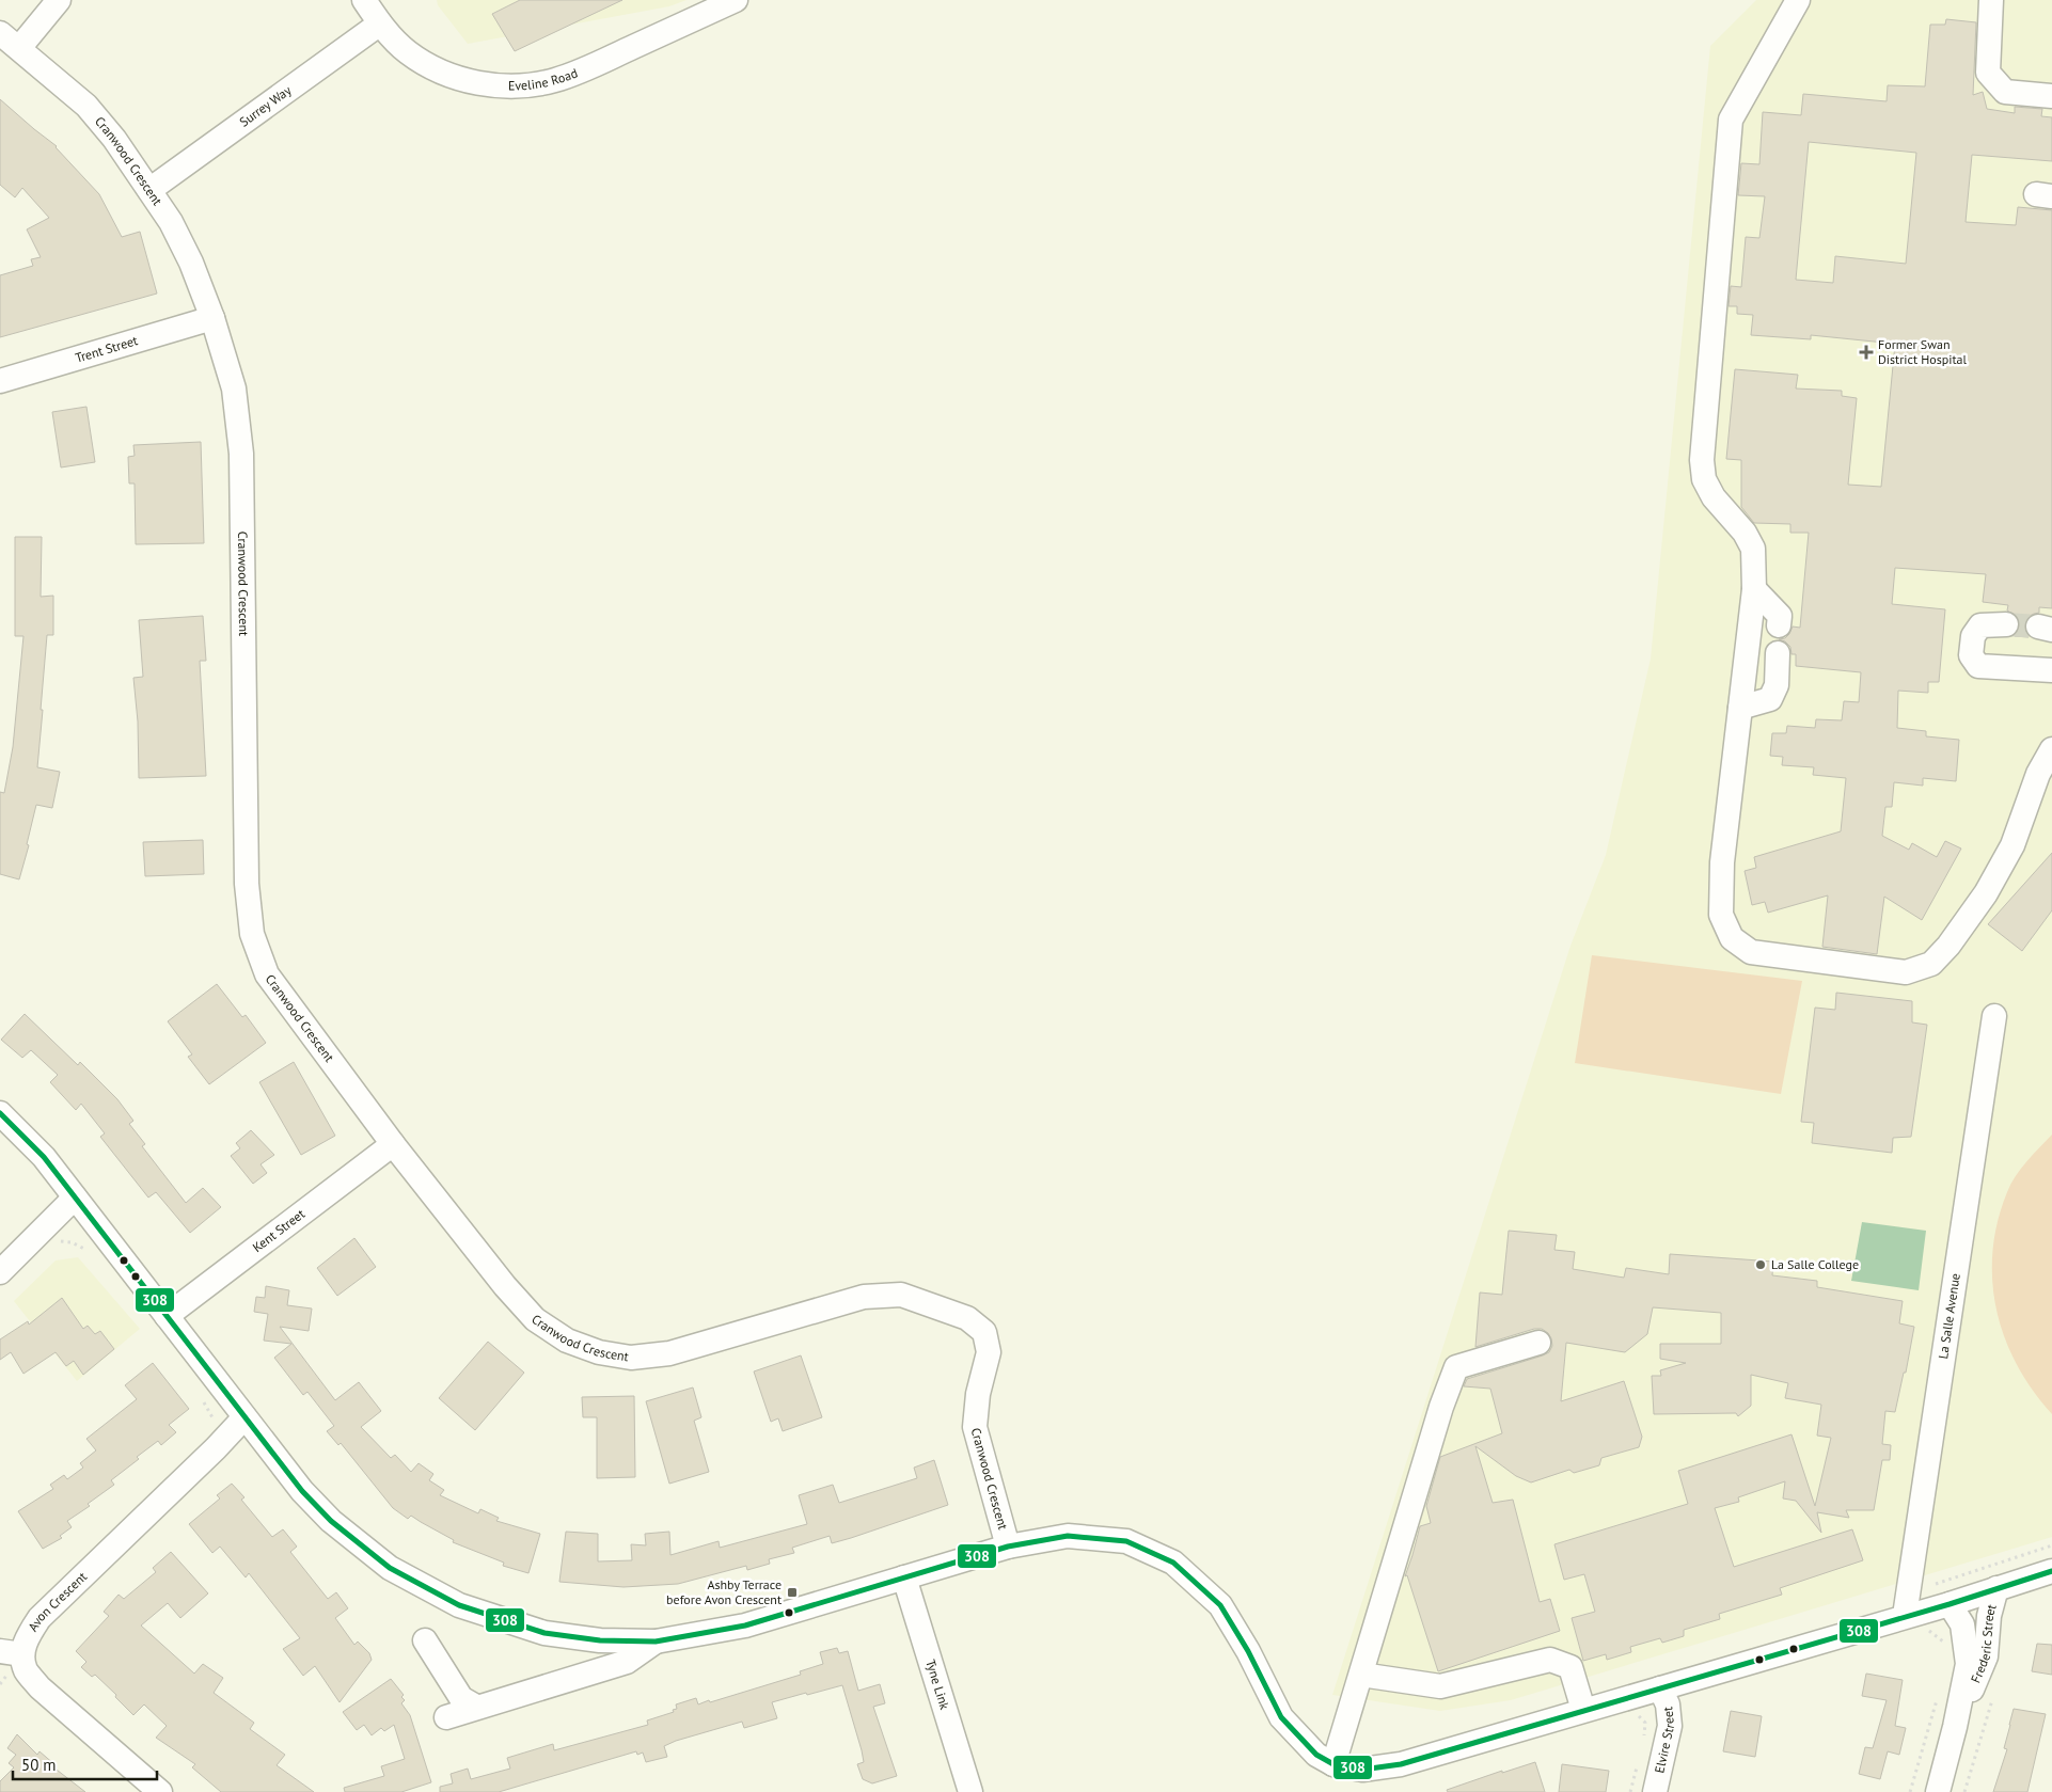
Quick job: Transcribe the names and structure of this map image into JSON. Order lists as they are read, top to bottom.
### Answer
{
  "streets": {
    "street": [
      "Eveline Road",
      "Surrey Way",
      "Cranwood Crescent",
      "Trent Street",
      "Kent Street",
      "La Salle Avenue",
      "Avon Crescent",
      "Frederic Street",
      "Tyne Link",
      "Elvire Street"
    ]
  },
  "crossings": [
    ["Eveline Road", "Surrey Way"],
    ["Surrey Way", "Cranwood Crescent"],
    ["Cranwood Crescent", "Trent Street"],
    ["Cranwood Crescent", "Kent Street"]
  ],
  "places": {
    "health": ["Former Swan District Hospital"],
    "other": ["La Salle College"],
    "transit": ["Ashby Terrace before Avon Crescent"]
  },
  "lines": ["transit line 308"],
  "scale_bar": "50 m"
}
